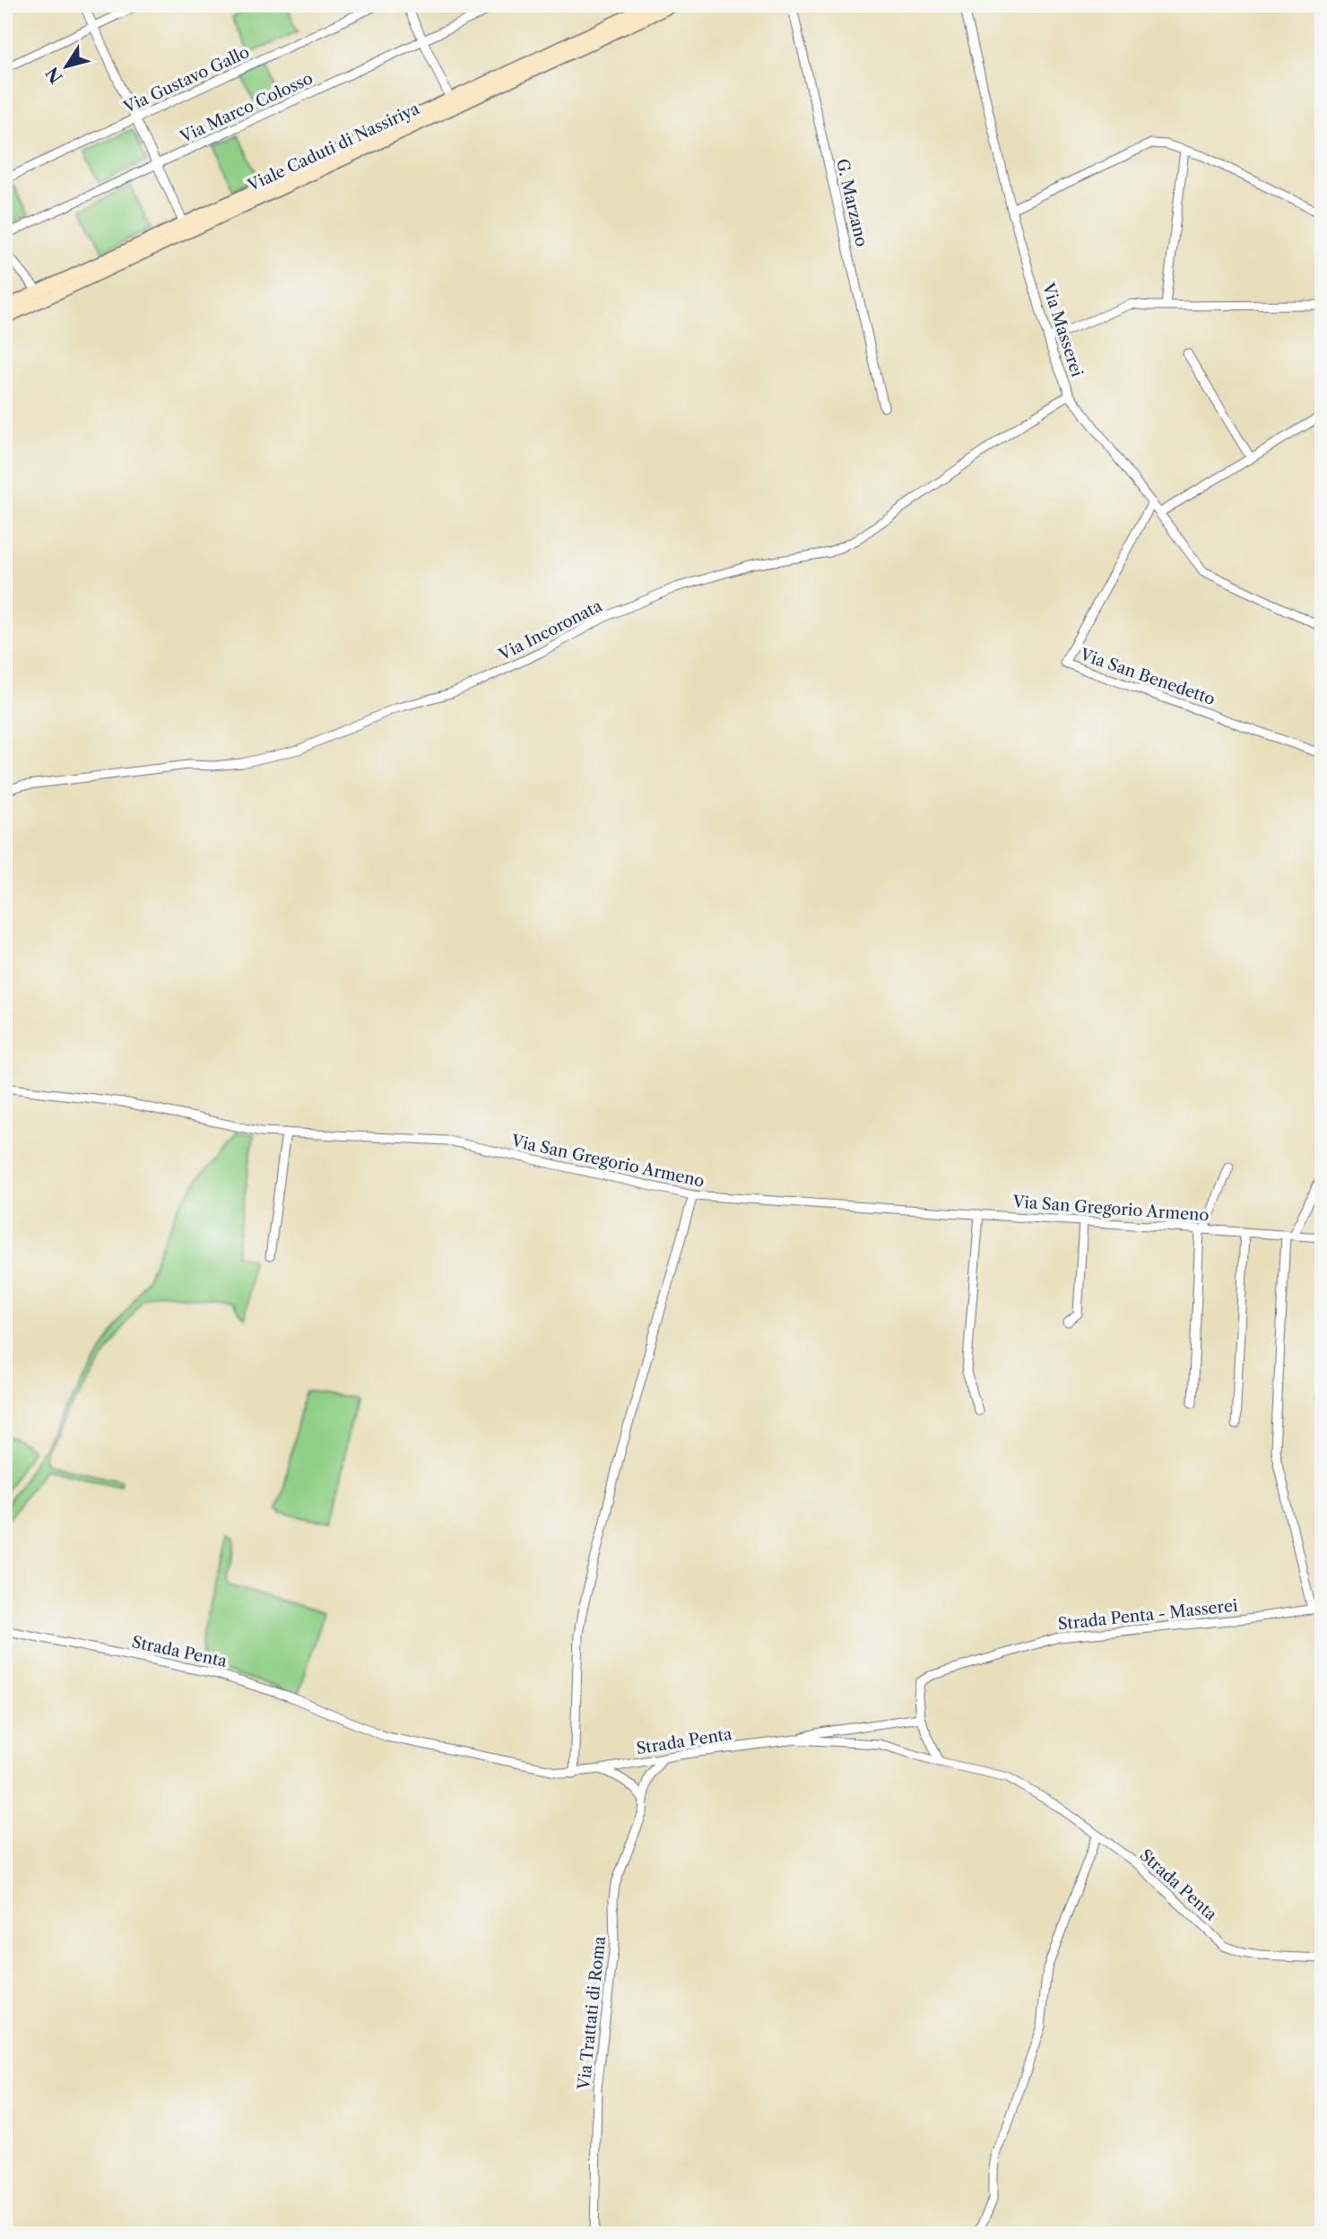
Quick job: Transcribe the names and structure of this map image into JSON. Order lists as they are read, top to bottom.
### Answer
{
  "streets": {
    "main road": ["Viale Caduti di Nassiriya"],
    "street": [
      "Via Gustavo Gallo",
      "Via Marco Colosso",
      "G. Marzano",
      "Via Masserei",
      "Via Incoronata",
      "Via San Benedetto",
      "Via San Gregorio Armeno",
      "Strada Penta - Masserei",
      "Strada Penta",
      "Via Trattati di Roma"
    ]
  },
  "crossings": [
    ["Via Masserei", "Via Incoronata"],
    ["Via Masserei", "Via San Benedetto"],
    ["Strada Penta", "Via Trattati di Roma"]
  ],
  "north": "bottom left"
}
